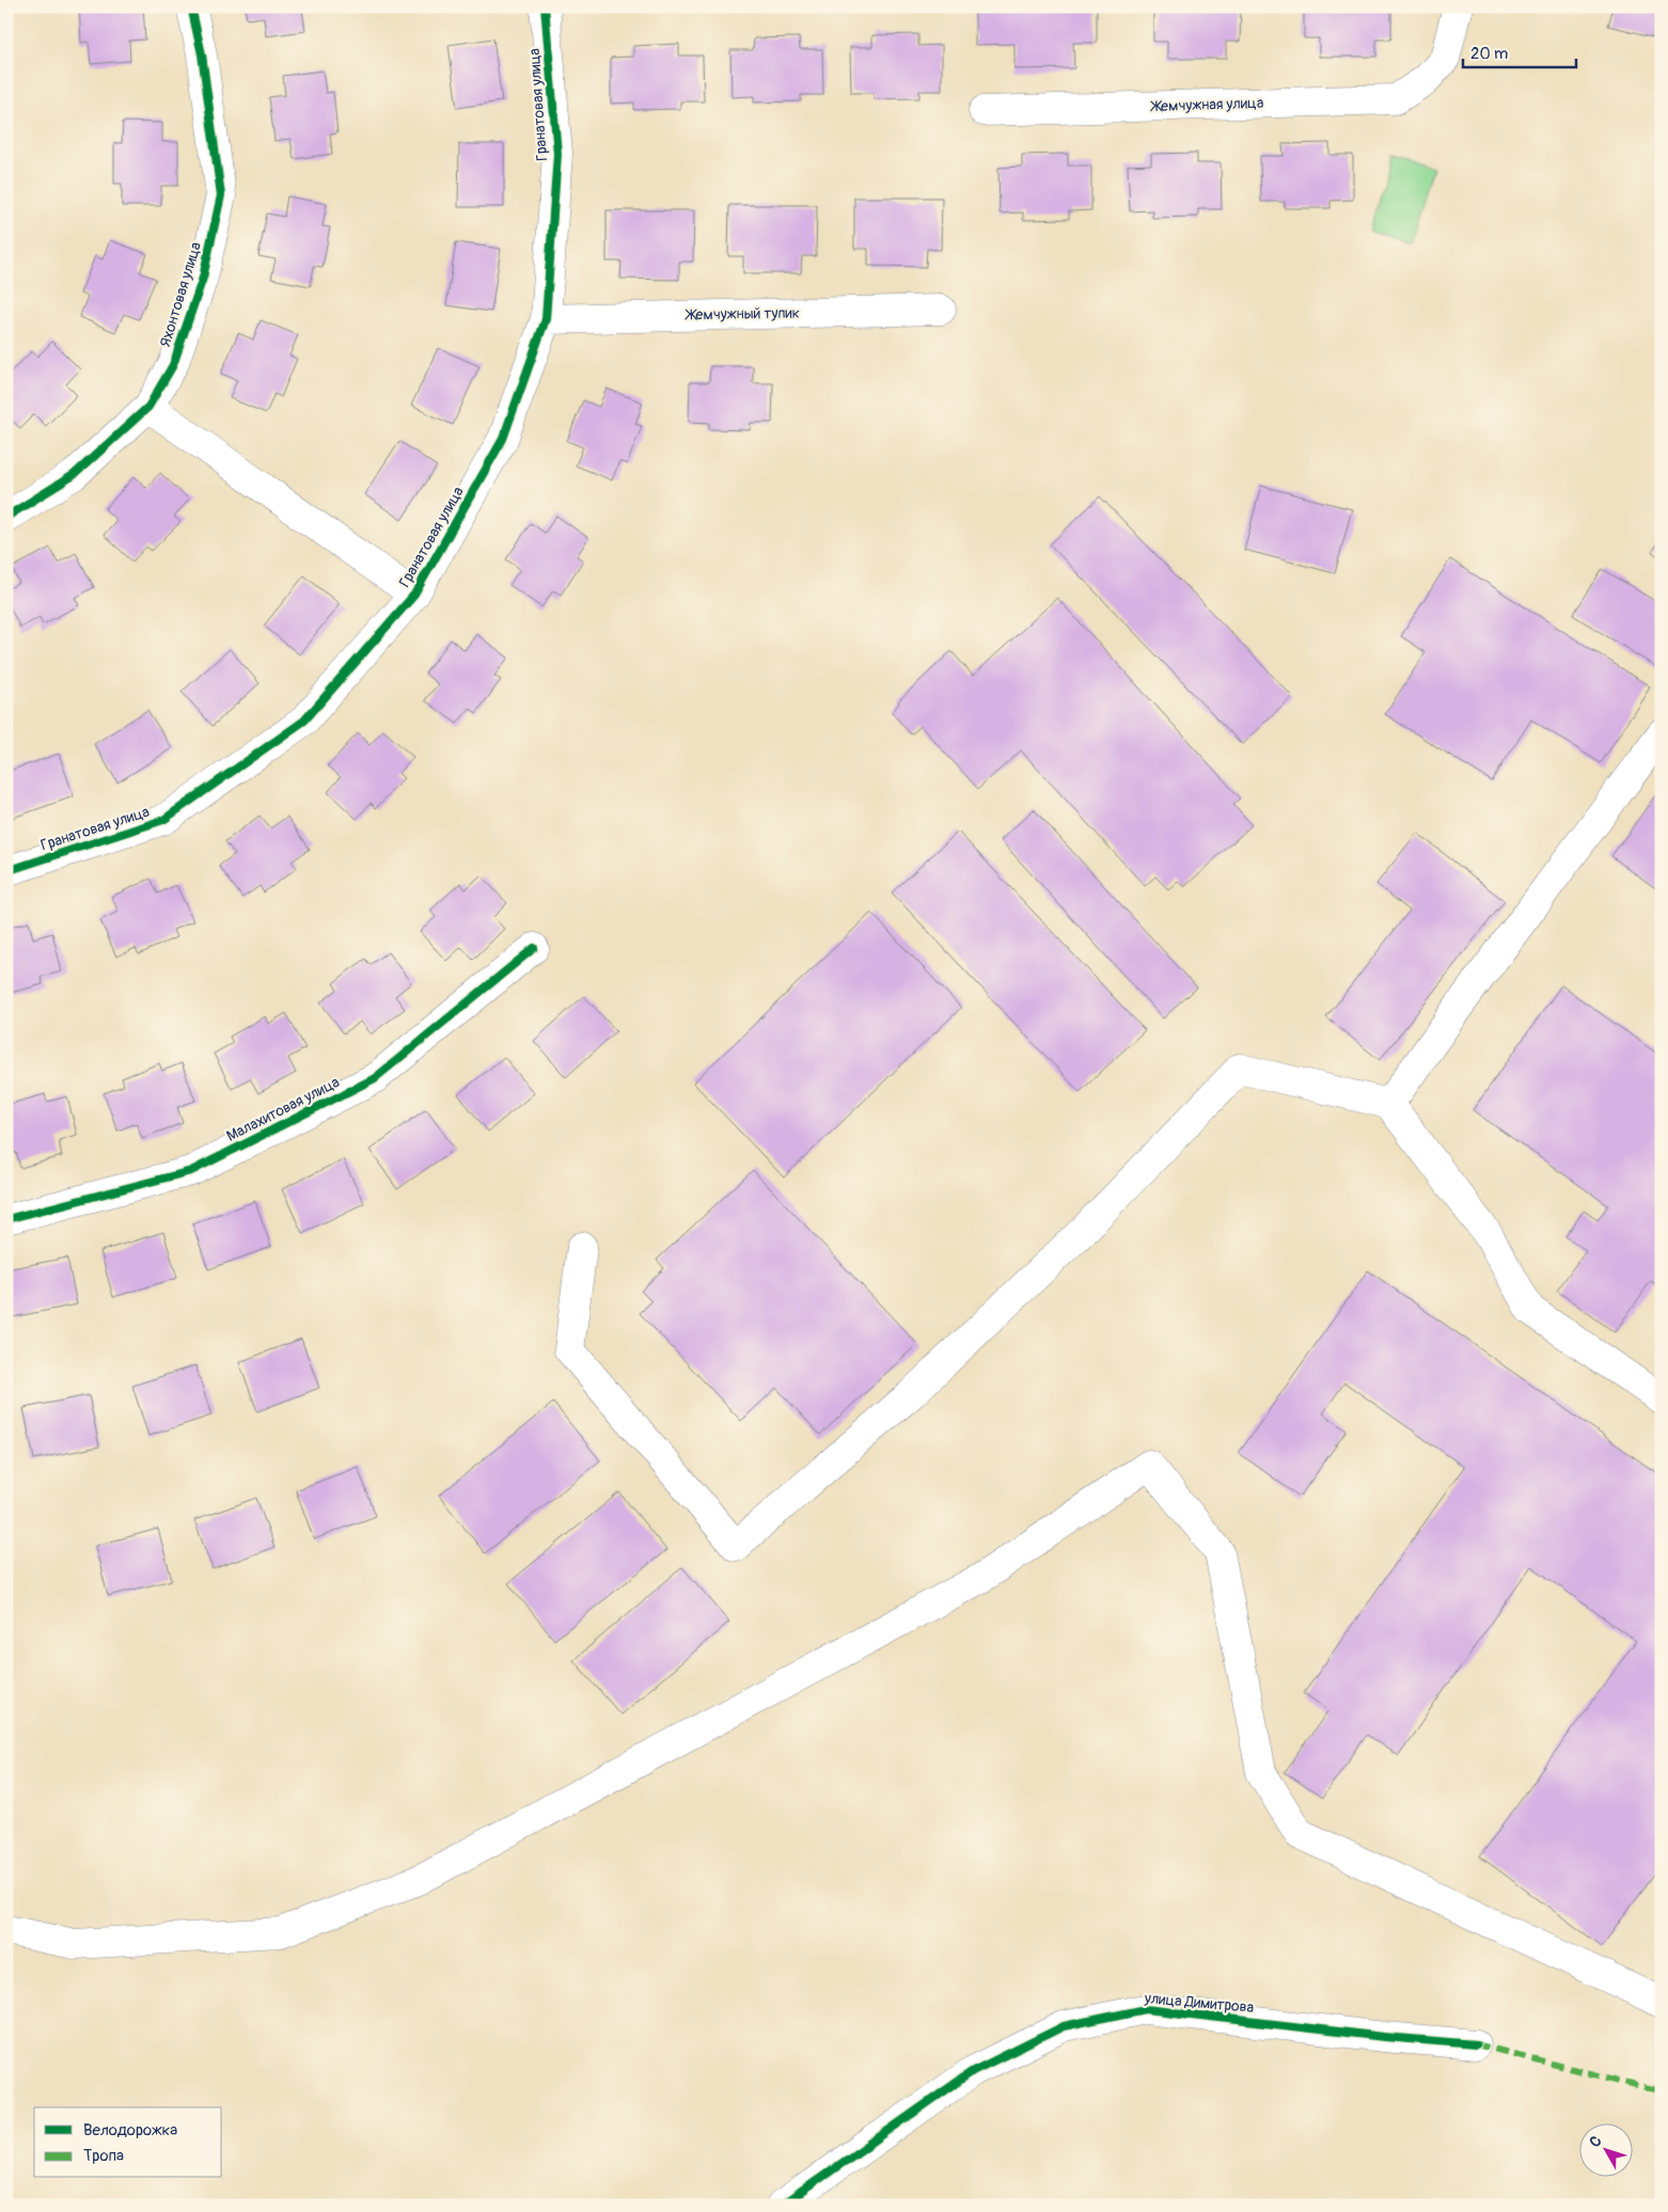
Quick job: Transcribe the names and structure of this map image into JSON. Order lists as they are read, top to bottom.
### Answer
{
  "streets": {
    "street": [
      "Гранатовая улица",
      "Жемчужная улица",
      "Яхонтовая улица",
      "Жемчужный тупик",
      "Малахитовая улица",
      "улица Димитрова"
    ]
  },
  "crossings": [
    ["Гранатовая улица", "Жемчужный тупик"]
  ],
  "legend": ["Велодорожка", "Тропа"],
  "scale_bar": "20 m",
  "north": "top left"
}
